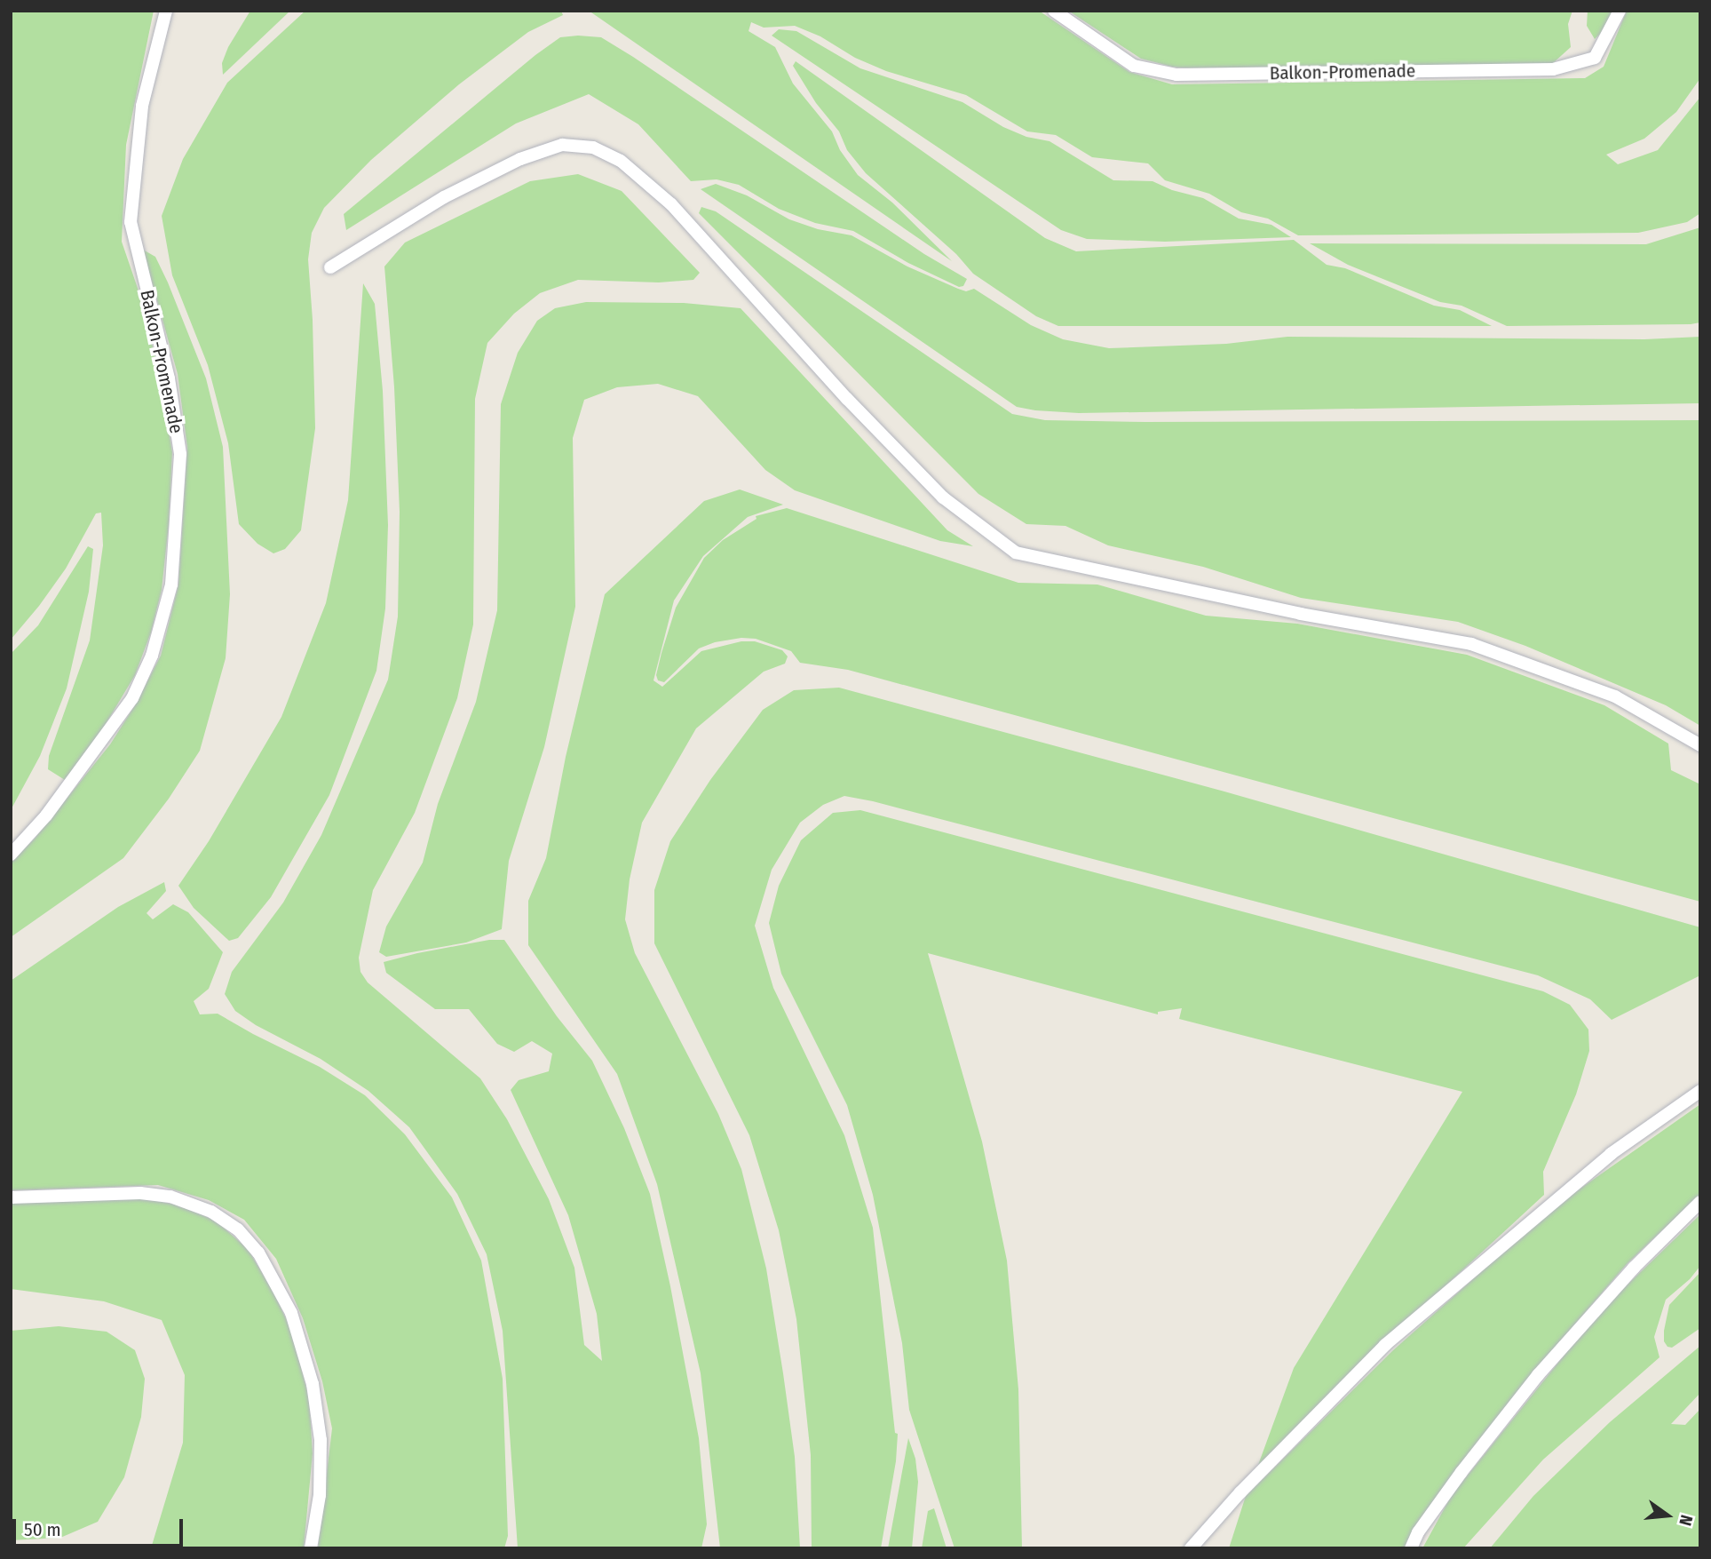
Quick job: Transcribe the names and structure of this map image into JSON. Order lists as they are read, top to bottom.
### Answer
{
  "streets": {
    "lane": ["Balkon-Promenade"]
  },
  "scale_bar": "50 m",
  "north": "right"
}
